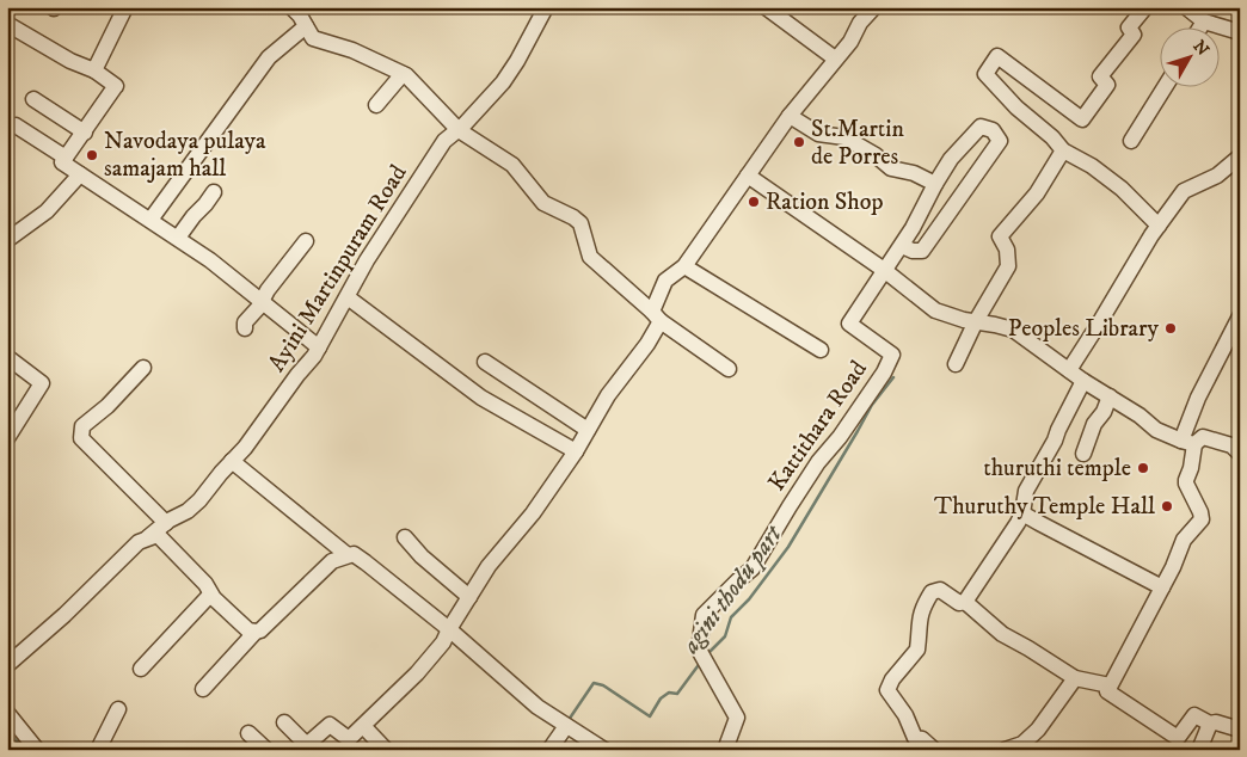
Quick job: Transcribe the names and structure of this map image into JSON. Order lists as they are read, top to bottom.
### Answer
{
  "streets": {
    "street": ["Ayini Martinpuram Road", "Kattithara Road"]
  },
  "water": ["agini thodu part"],
  "places": [
    "St.Martin de Porres",
    "Navodaya pulaya samajam hall",
    "Ration Shop",
    "Peoples Library",
    "thuruthi temple",
    "Thuruthy Temple Hall"
  ],
  "north": "top right"
}
